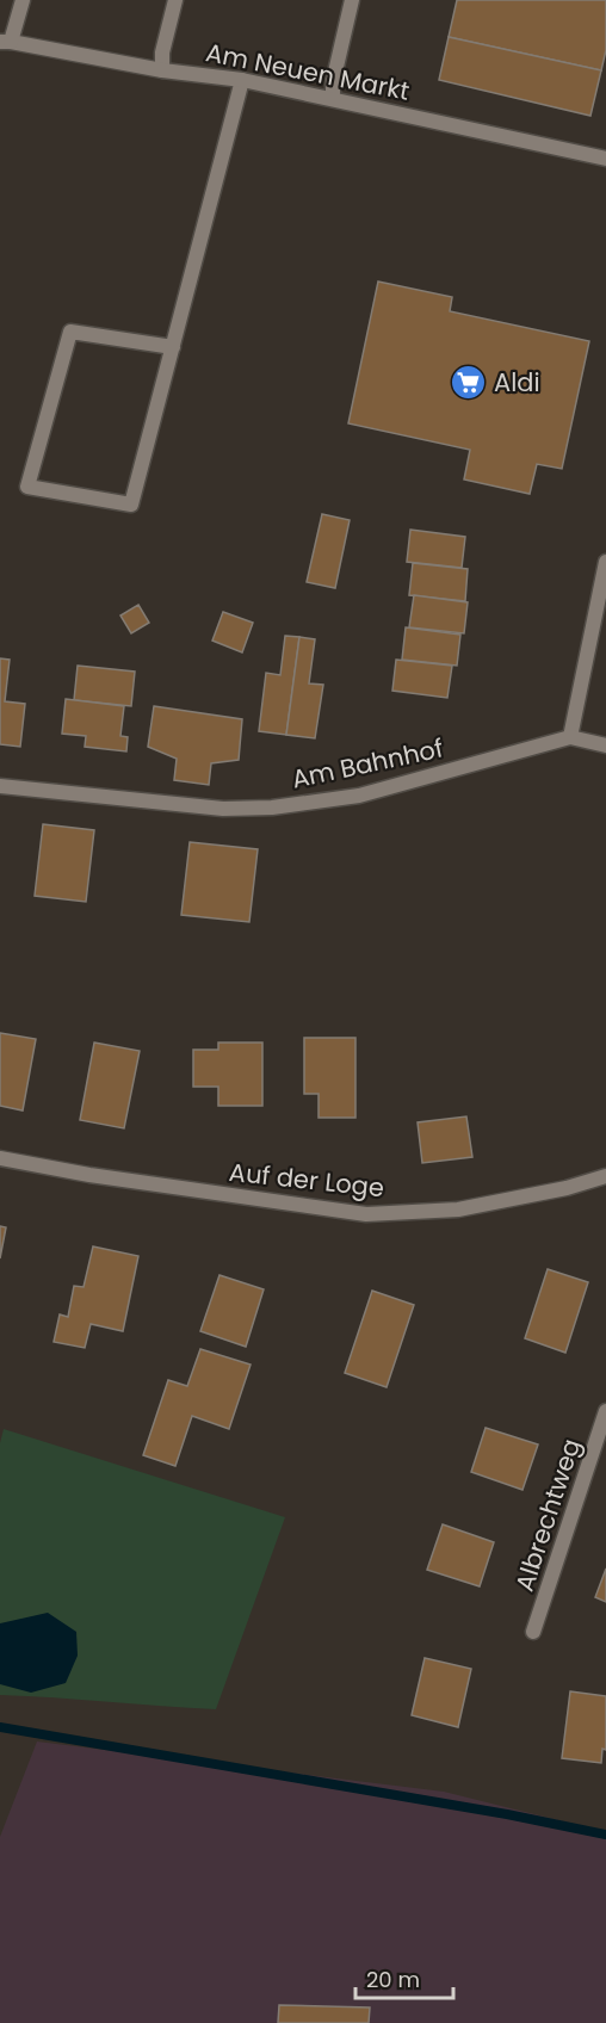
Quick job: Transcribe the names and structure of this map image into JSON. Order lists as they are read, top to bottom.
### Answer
{
  "streets": {
    "street": [
      "Am Neuen Markt",
      "Am Bahnhof",
      "Auf der Loge",
      "Albrechtweg"
    ]
  },
  "places": {
    "supermarket": ["Aldi"]
  },
  "scale_bar": "20 m"
}
